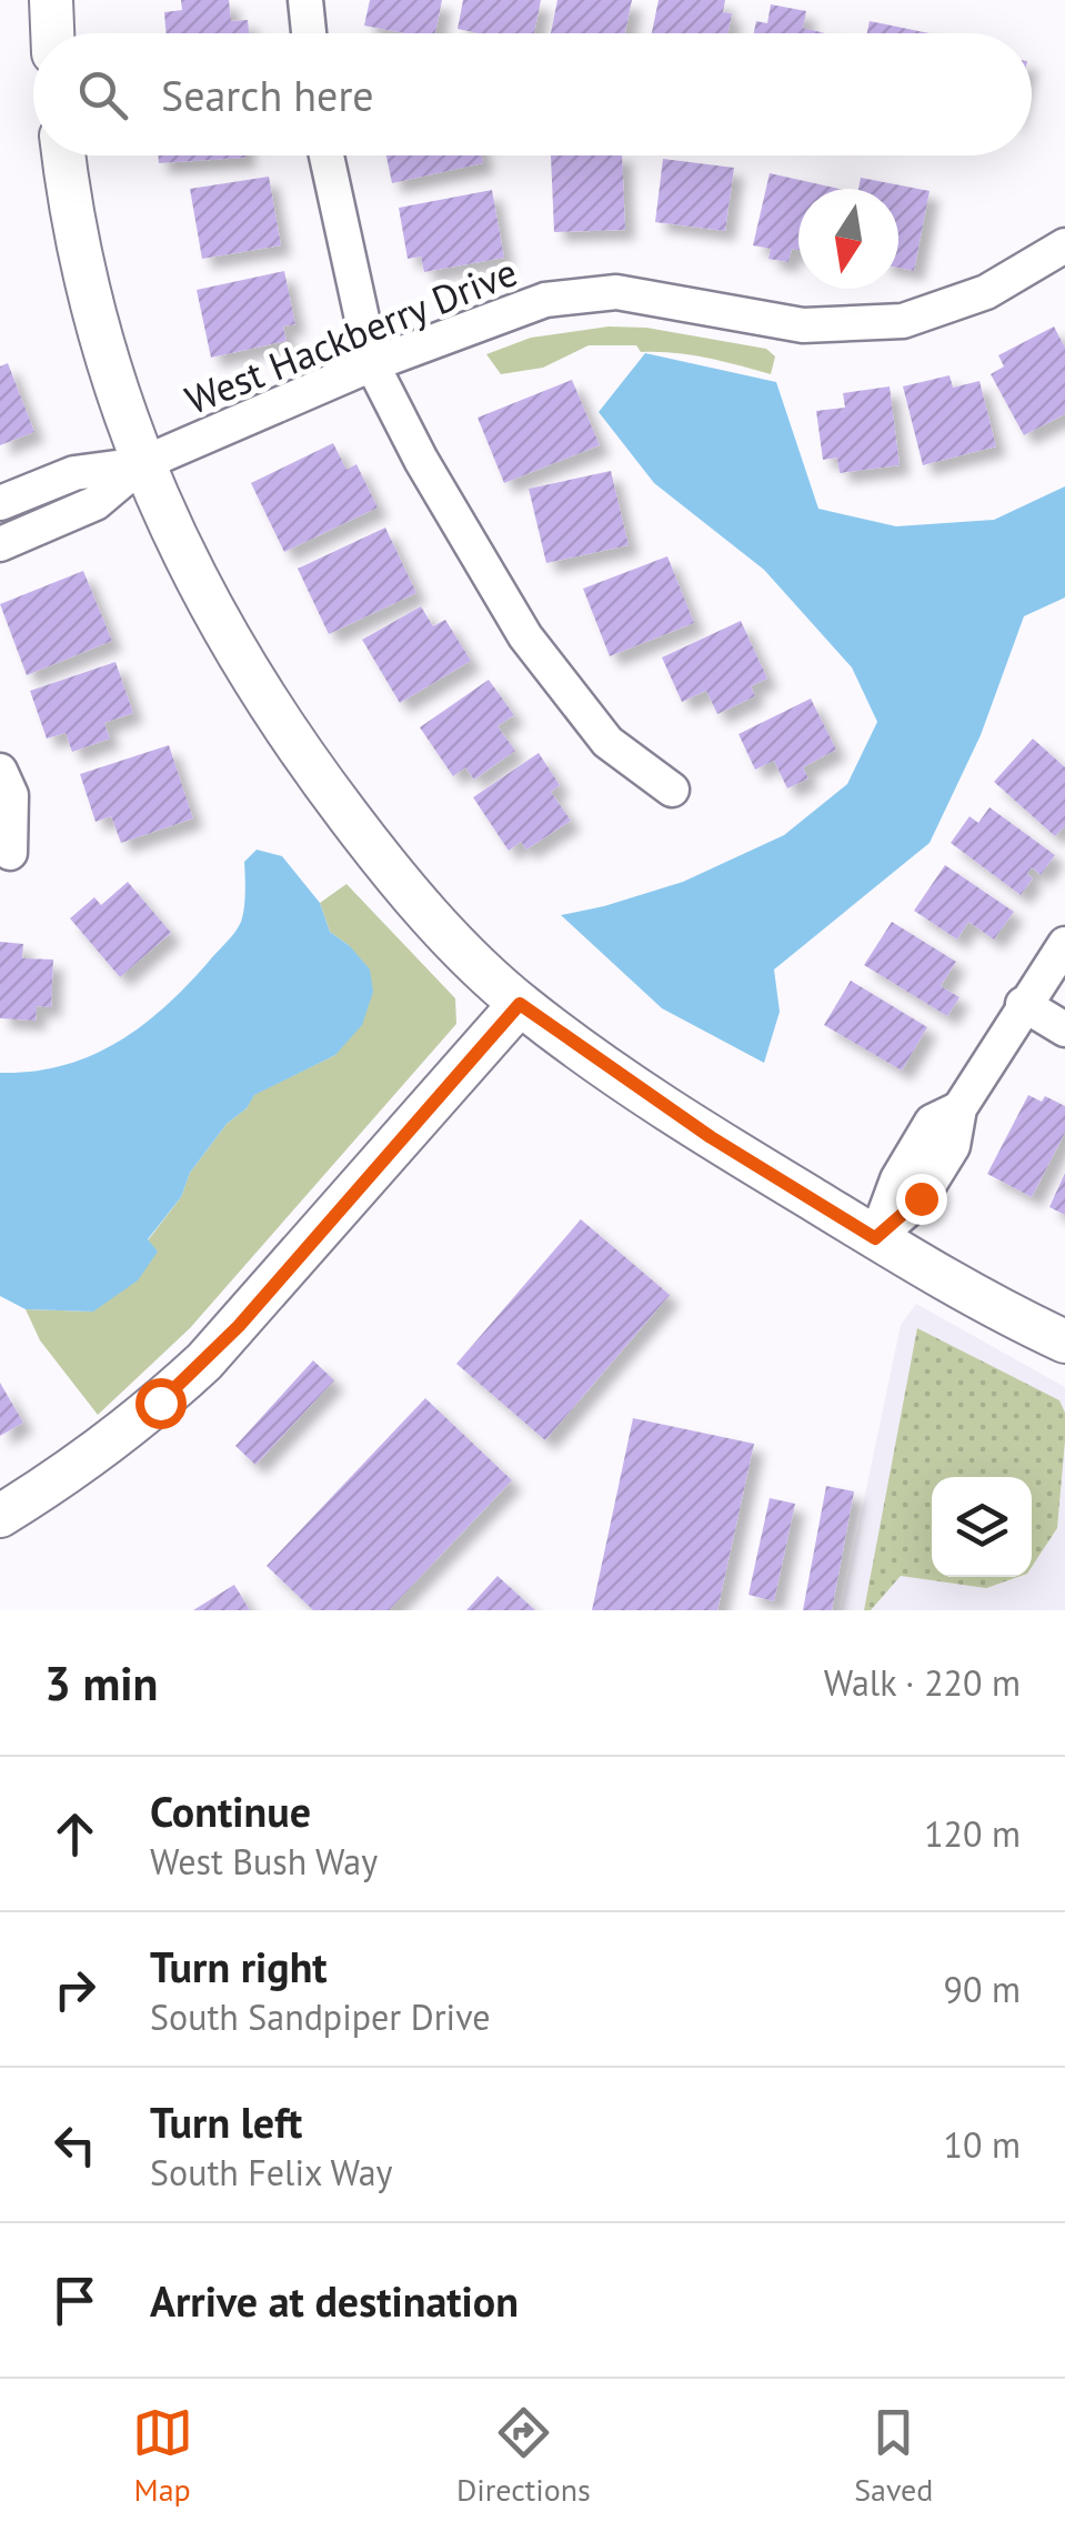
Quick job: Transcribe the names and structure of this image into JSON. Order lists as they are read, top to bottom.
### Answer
{
  "streets": {
    "street": ["West Hackberry Drive"]
  },
  "north": "bottom",
  "page": {
    "search": "Search here",
    "heading": ["3 min", "Walk · 220 m"],
    "list": [
      ["Continue", "West Bush Way", "120 m"],
      ["Turn right", "South Sandpiper Drive", "90 m"],
      ["Turn left", "South Felix Way", "10 m"],
      "Arrive at destination"
    ],
    "nav": ["Map", "Directions", "Saved"]
  }
}
